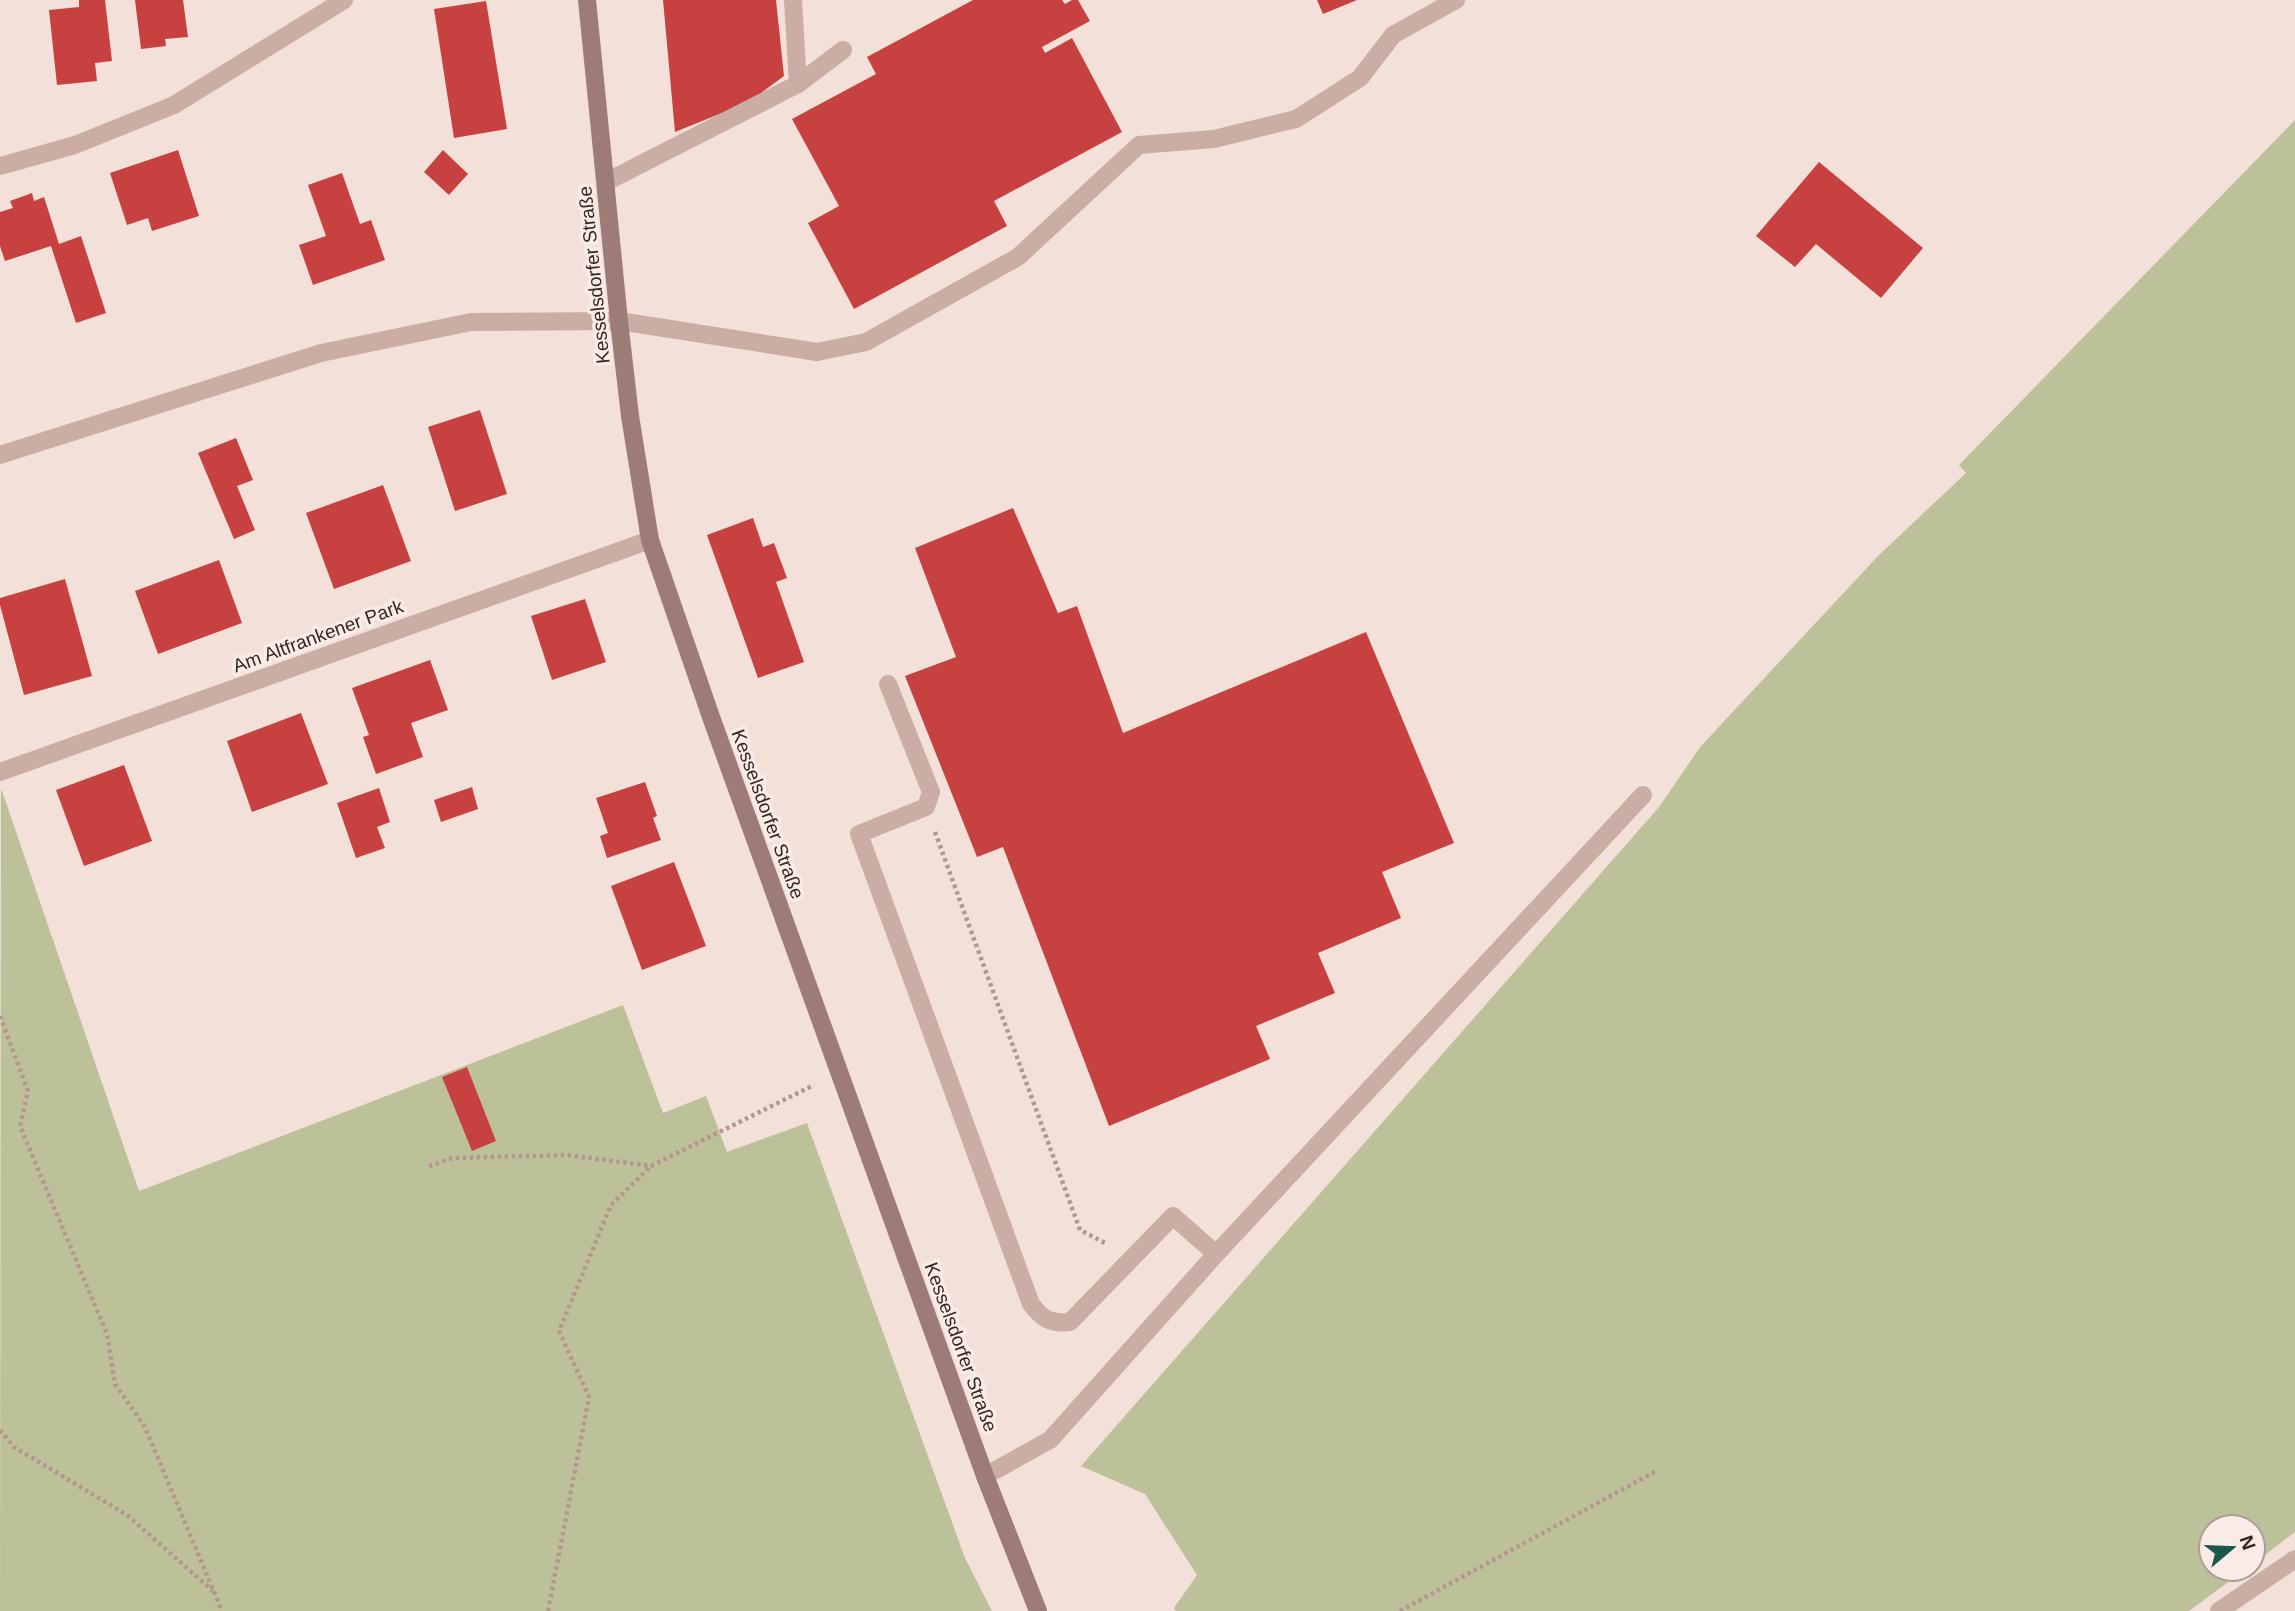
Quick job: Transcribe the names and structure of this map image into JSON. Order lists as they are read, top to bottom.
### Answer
{
  "streets": {
    "main road": ["Kesselsdorfer Straße"],
    "street": ["Am Altfrankener Park"]
  },
  "crossings": [
    ["Kesselsdorfer Straße", "Am Altfrankener Park"]
  ],
  "north": "right"
}
